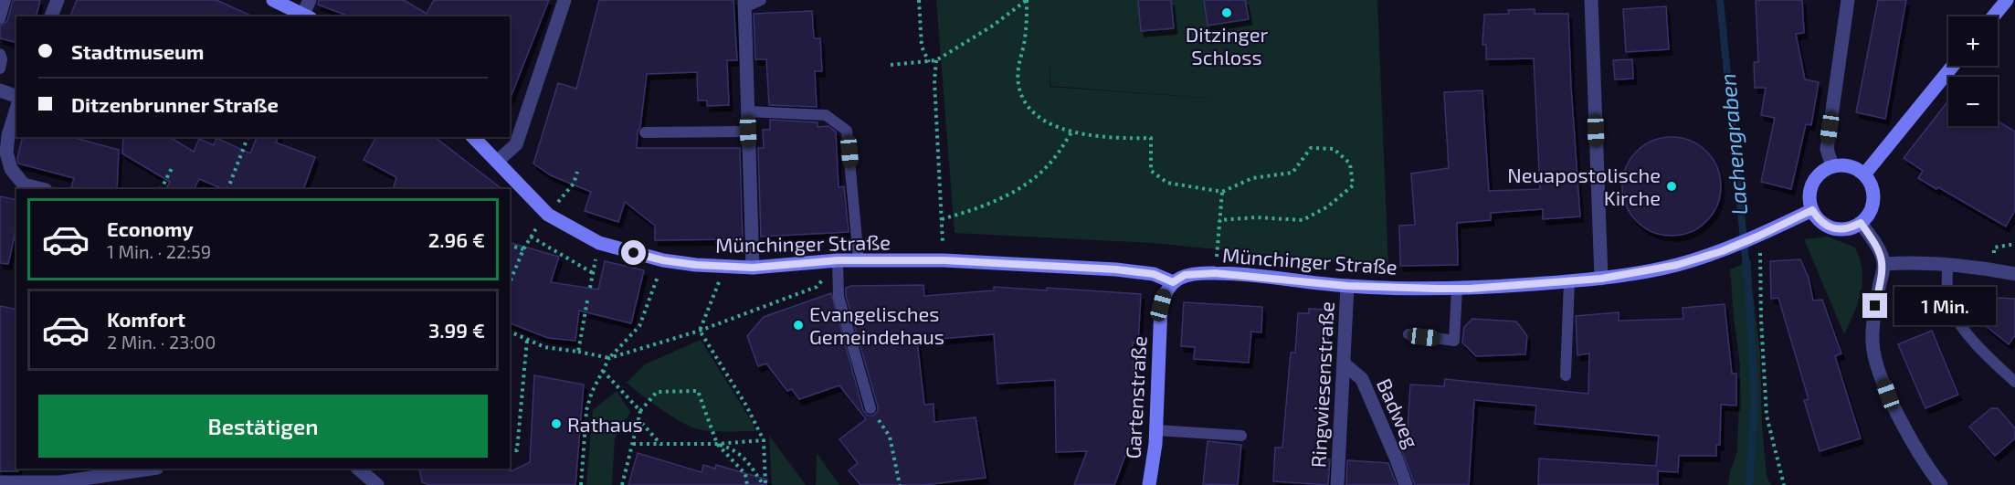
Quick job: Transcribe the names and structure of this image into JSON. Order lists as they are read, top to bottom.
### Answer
{
  "streets": {
    "main road": ["Münchinger Straße", "Gartenstraße"],
    "street": ["Ringwiesenstraße", "Badweg"]
  },
  "crossings": [
    ["Münchinger Straße", "Ringwiesenstraße"],
    ["Münchinger Straße", "Gartenstraße"],
    ["Ringwiesenstraße", "Badweg"]
  ],
  "water": ["Lachengraben"],
  "places": [
    "Ditzinger Schloss",
    "Neuapostolische Kirche",
    "Evangelisches Gemeindehaus",
    "Rathaus"
  ],
  "page": {
    "map_buttons": ["+", "−"],
    "banner": ["Stadtmuseum", "Ditzenbrunner Straße"],
    "list": [
      {
        "name": "Economy",
        "note": "1 Min. · 22:59",
        "value": "2.96 €"
      },
      {
        "name": "Komfort",
        "note": "2 Min. · 23:00",
        "value": "3.99 €"
      }
    ],
    "bubble": "1 Min.",
    "buttons": "Bestätigen"
  }
}
